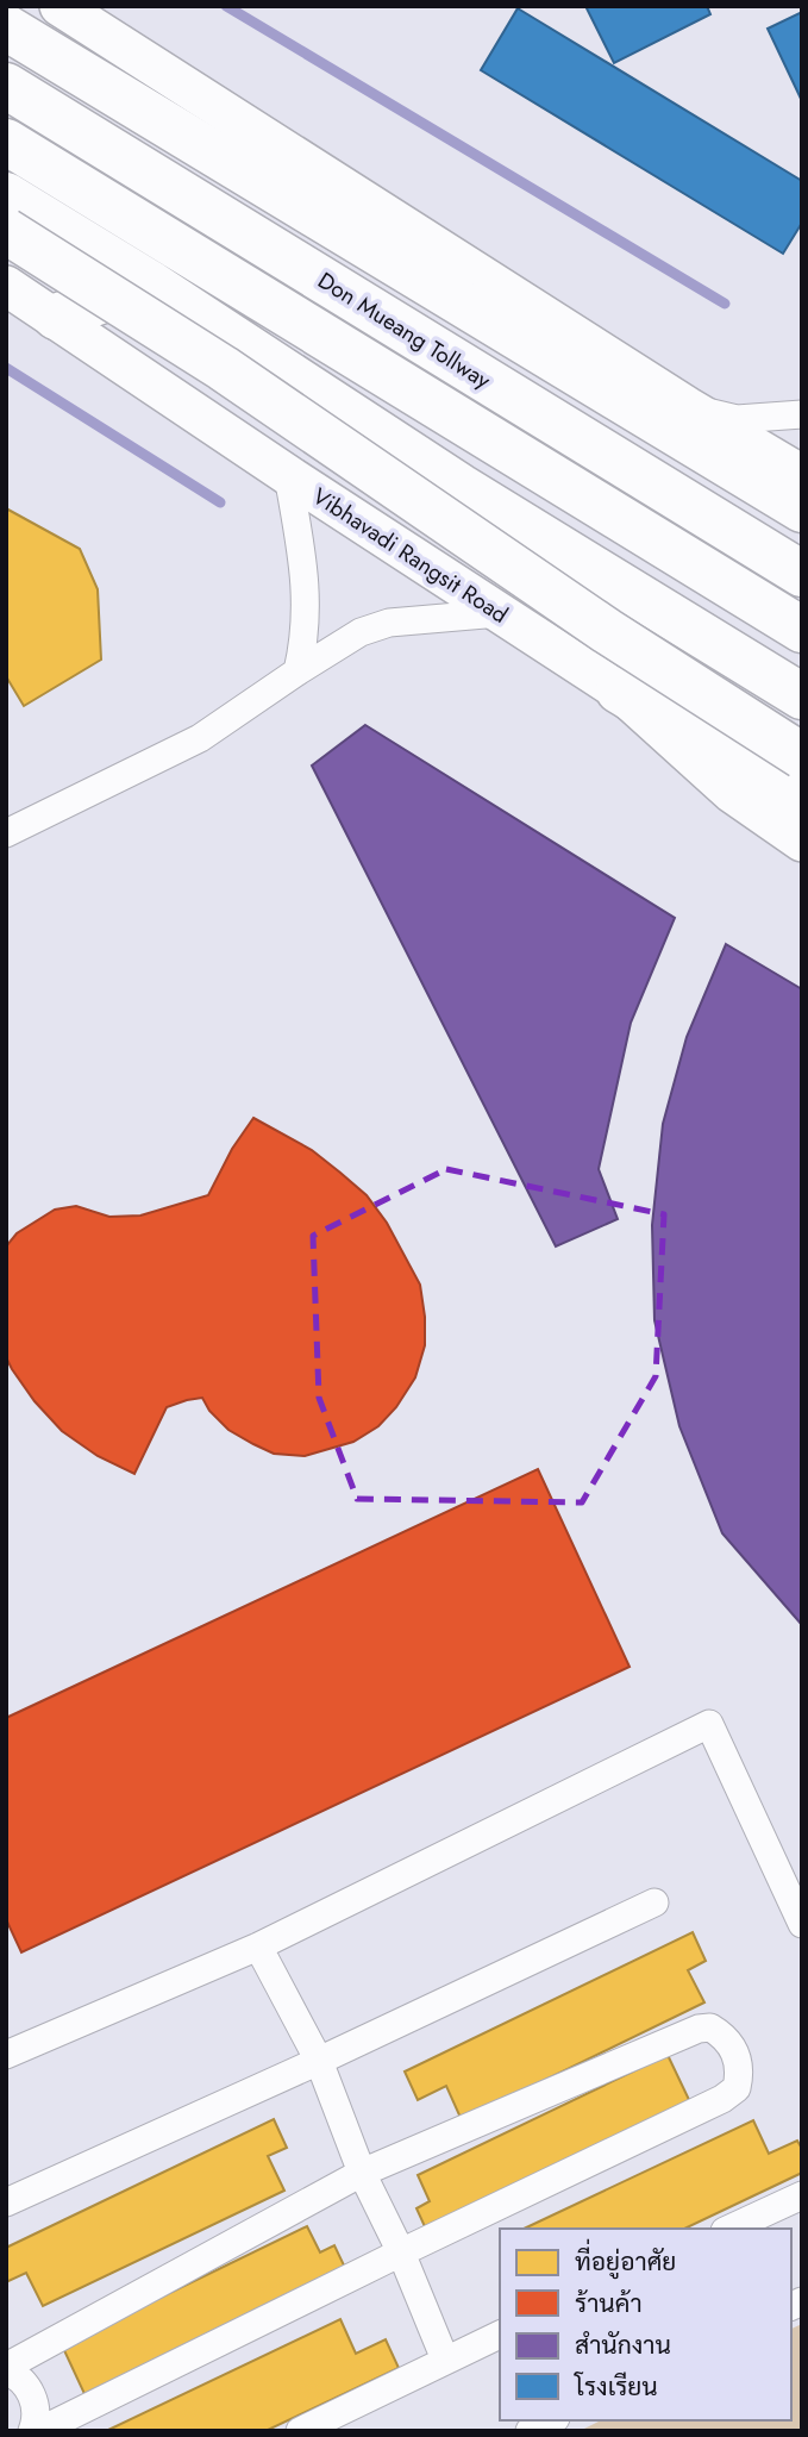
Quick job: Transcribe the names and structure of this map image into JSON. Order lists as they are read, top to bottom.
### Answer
{
  "streets": {
    "highway": ["Don Mueang Tollway"],
    "main road": ["Vibhavadi Rangsit Road"]
  },
  "legend": [
    "ที่อยู่อาศัย",
    "ร้านค้า",
    "สำนักงาน",
    "โรงเรียน"
  ]
}
